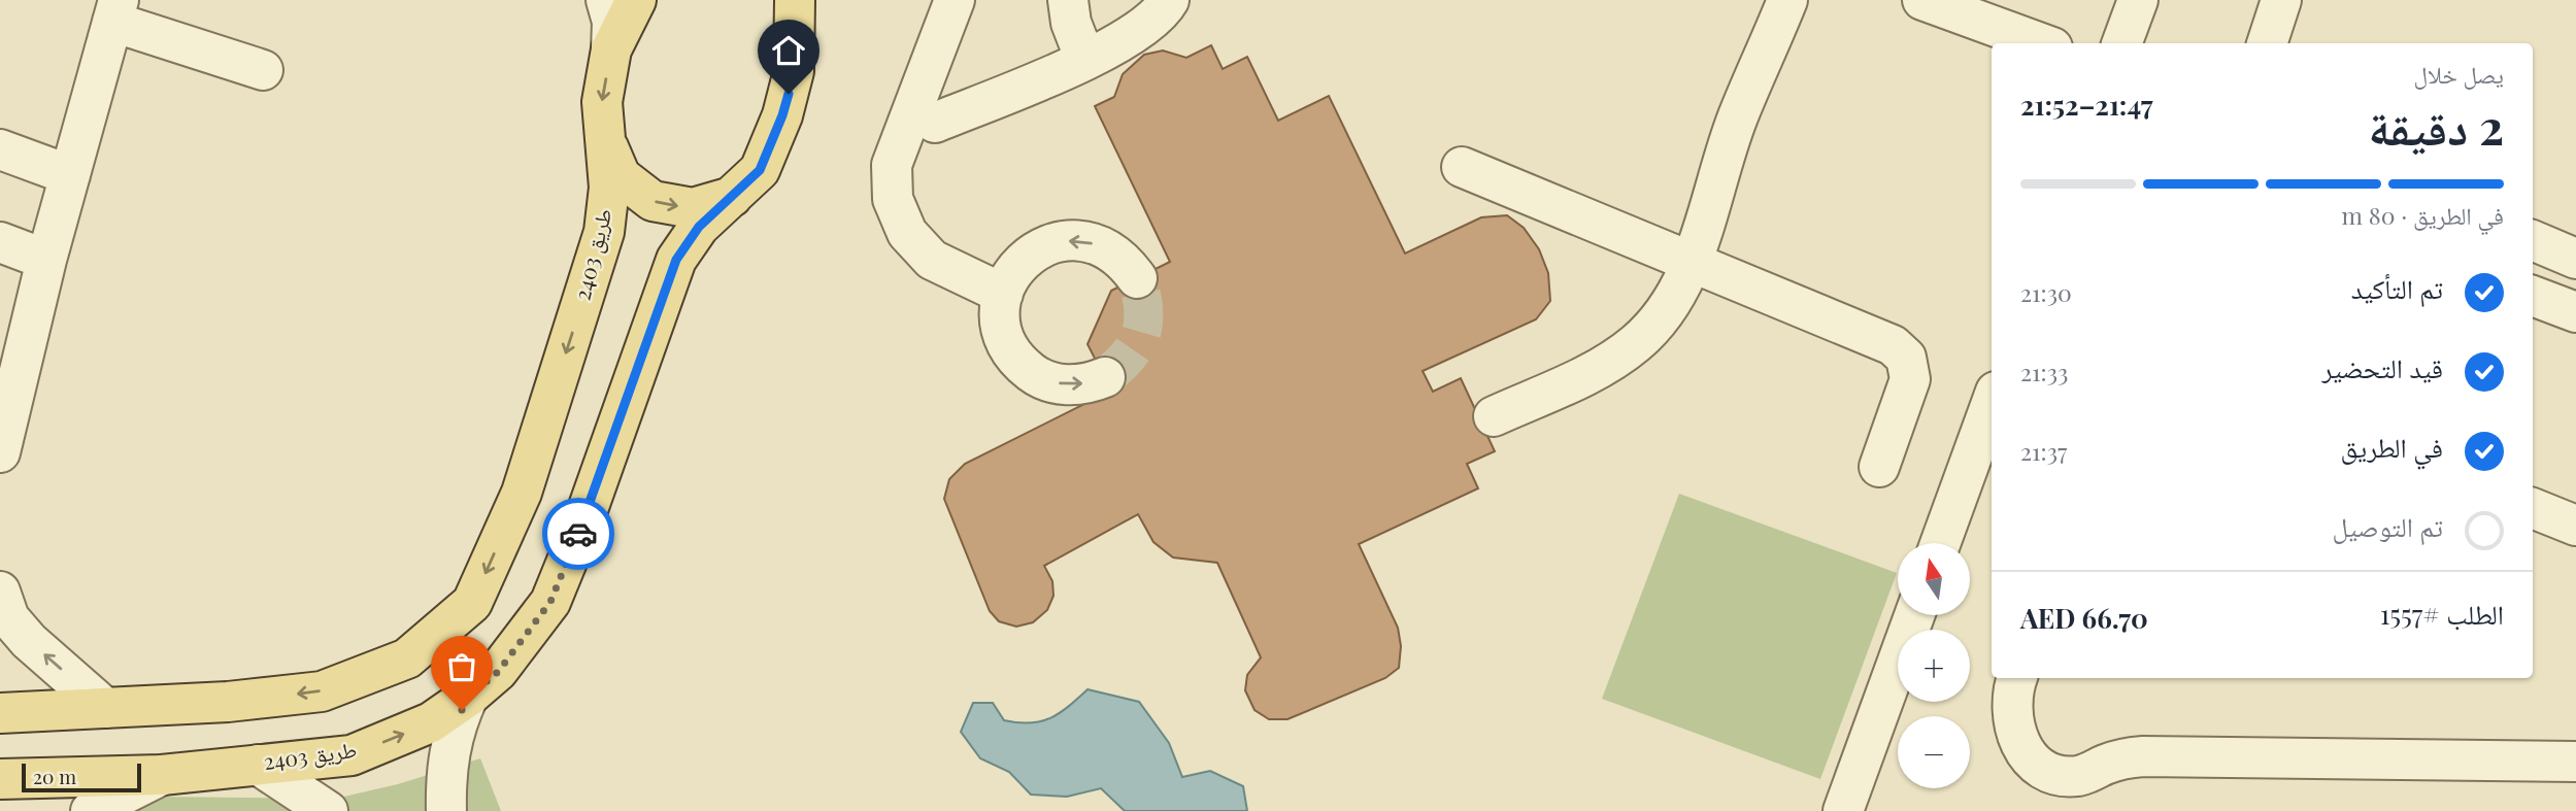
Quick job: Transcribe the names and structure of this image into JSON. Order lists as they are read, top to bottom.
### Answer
{
  "streets": {
    "main road": ["طريق 2403"]
  },
  "scale_bar": "20 m",
  "north": "top",
  "page": {
    "heading": ["2 دقيقة", "يصل خلال", "21:47–21:52"],
    "panel": ["الطلب #1557", "AED 66.70"],
    "bar": "في الطريق · 80 m",
    "list": [
      ["تم التأكيد", "21:30"],
      ["قيد التحضير", "21:33"],
      ["في الطريق", "21:37"],
      "تم التوصيل"
    ],
    "map_buttons": ["+", "−"],
    "scale": "20 m"
  }
}
